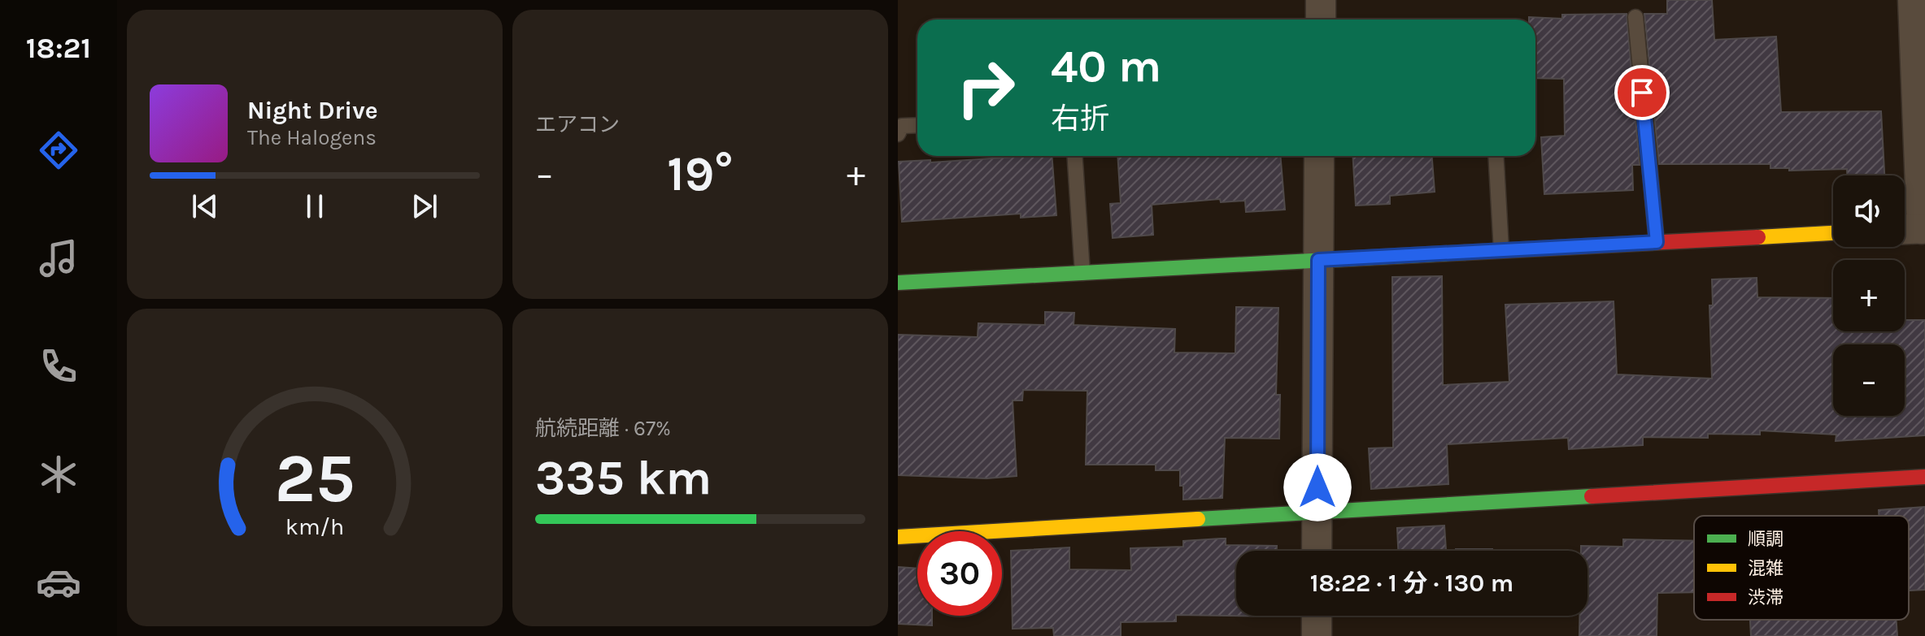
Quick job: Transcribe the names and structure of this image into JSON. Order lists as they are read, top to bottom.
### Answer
{
  "legend": ["順調", "混雑", "渋滞"],
  "page": {
    "tabs": "18:21",
    "tile": [
      "エアコン",
      ["航続距離 · 67%", "335 km"]
    ],
    "turn": ["40 m", "右折"],
    "song": ["Night Drive", "The Halogens"],
    "heat": ["−", "19°", "+"],
    "map_buttons": ["+", "−"],
    "limit": "30",
    "trip": "18:22 · 1 分 · 130 m",
    "gauge": ["25", "km/h"]
  }
}
